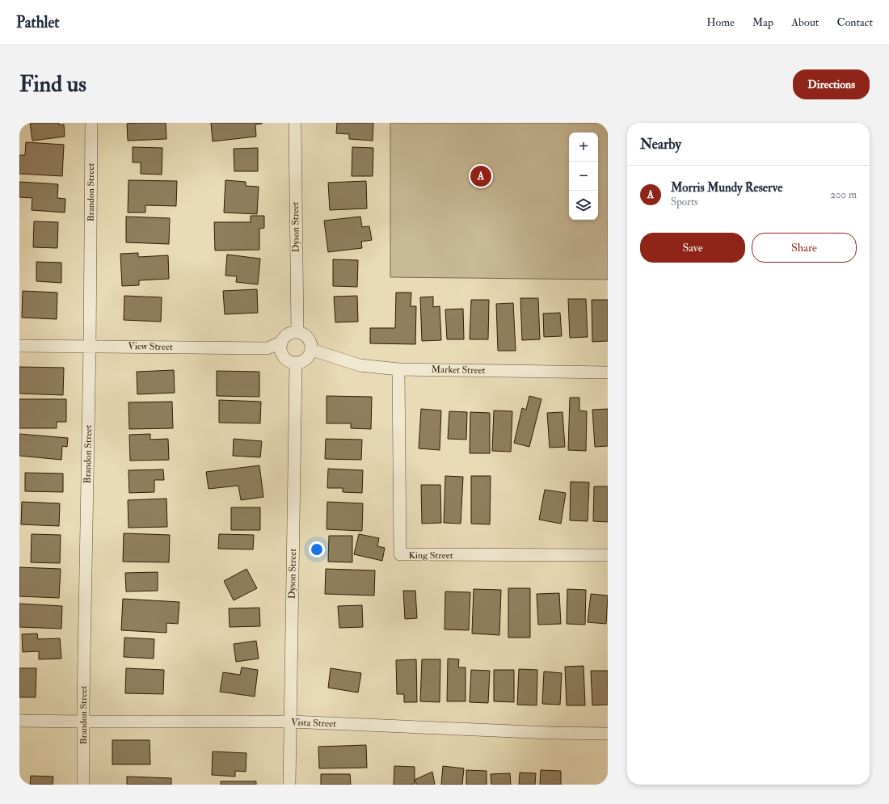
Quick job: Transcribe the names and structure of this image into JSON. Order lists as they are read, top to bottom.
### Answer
{
  "streets": {
    "street": [
      "Brandon Street",
      "Dyson Street",
      "View Street",
      "Market Street",
      "King Street",
      "Vista Street"
    ]
  },
  "crossings": [
    ["Brandon Street", "View Street"],
    ["Brandon Street", "Vista Street"],
    ["Dyson Street", "View Street"],
    ["Dyson Street", "Market Street"],
    ["Dyson Street", "Vista Street"],
    ["View Street", "Market Street"],
    ["Market Street", "King Street"]
  ],
  "page": {
    "header": "Pathlet",
    "nav": [
      "Home",
      "Map",
      "About",
      "Contact"
    ],
    "buttons": [
      "Directions",
      ["Save", "Share"]
    ],
    "title": "Find us",
    "heading": "Nearby",
    "map_buttons": ["+", "−"],
    "pins": "A",
    "list": [
      {
        "mark": "A",
        "name": "Morris Mundy Reserve",
        "note": "Sports",
        "value": "200 m"
      }
    ]
  }
}
